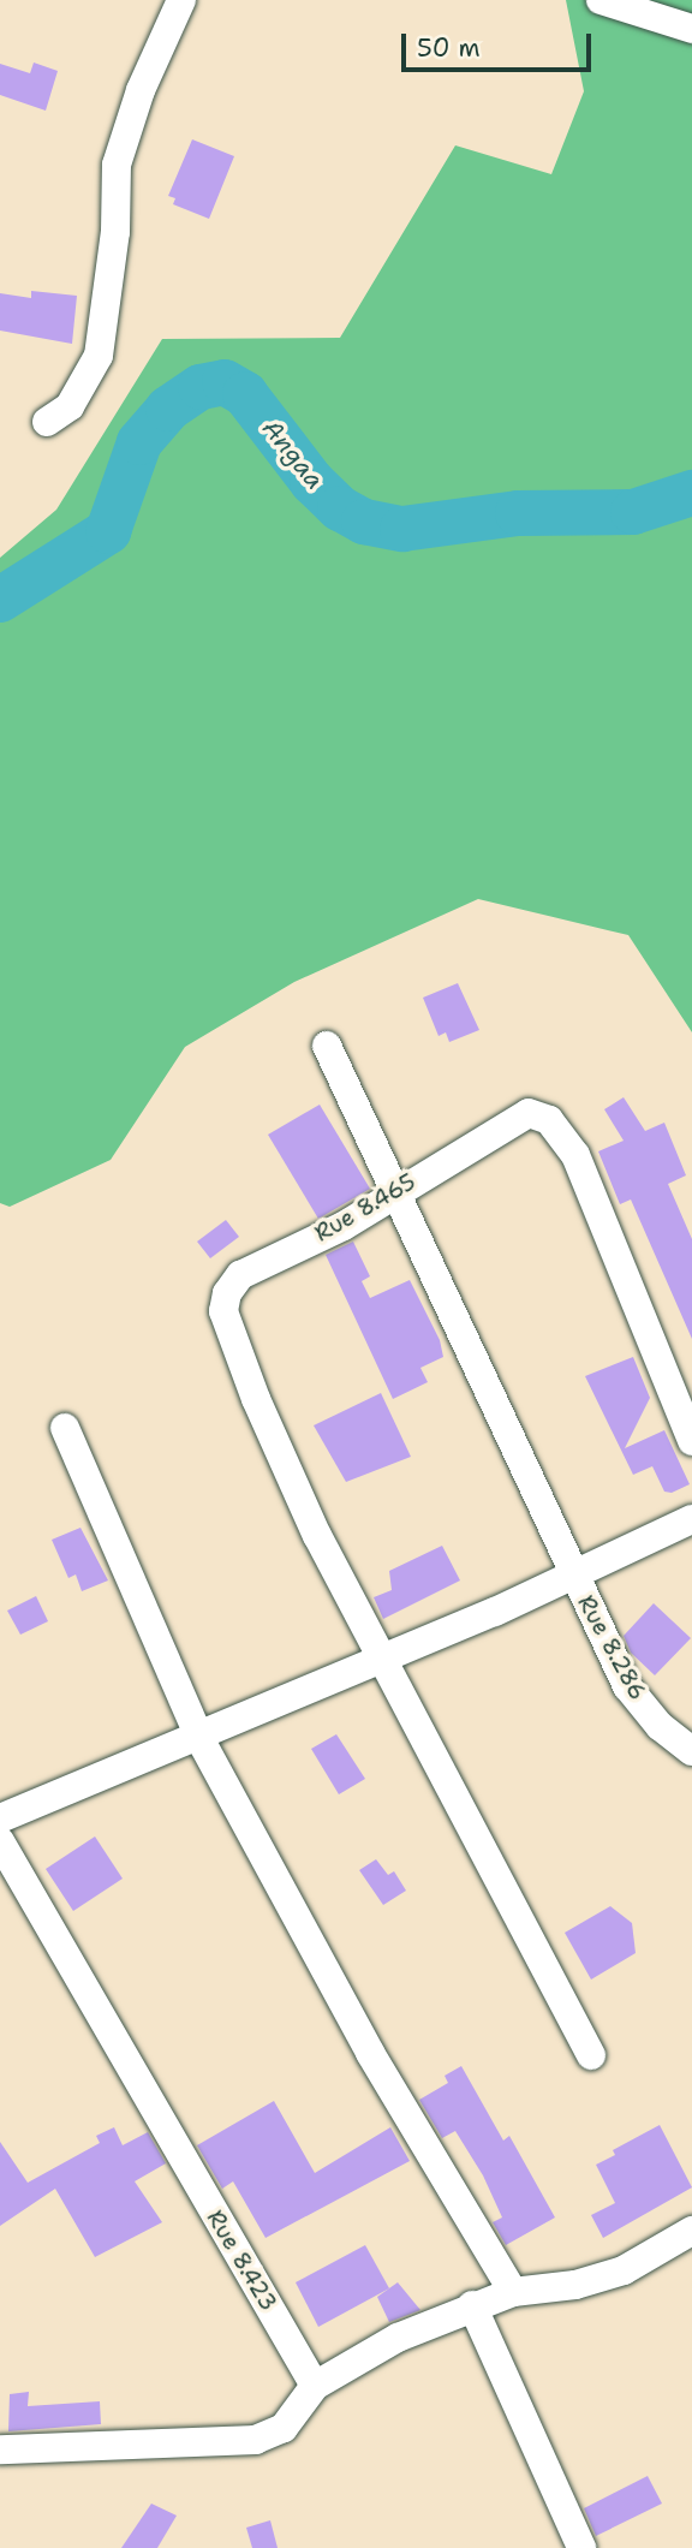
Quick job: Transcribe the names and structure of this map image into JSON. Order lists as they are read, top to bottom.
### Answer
{
  "streets": {
    "street": ["Rue 8.465", "Rue 8.286", "Rue 8.423"]
  },
  "crossings": [
    ["Rue 8.465", "Rue 8.286"]
  ],
  "water": ["Angaa"],
  "scale_bar": "50 m"
}
